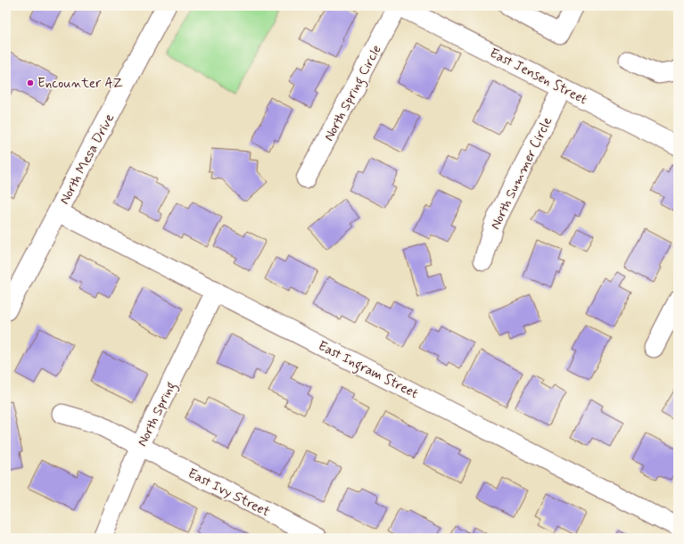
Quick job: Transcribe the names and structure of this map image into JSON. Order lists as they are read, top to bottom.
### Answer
{
  "streets": {
    "main road": ["North Mesa Drive"],
    "street": [
      "East Jensen Street",
      "North Spring Circle",
      "North Summer Circle",
      "East Ingram Street",
      "North Spring",
      "East Ivy Street"
    ]
  },
  "crossings": [
    ["East Jensen Street", "North Spring Circle"],
    ["East Jensen Street", "North Summer Circle"],
    ["North Mesa Drive", "East Ingram Street"],
    ["East Ingram Street", "North Spring"],
    ["North Spring", "East Ivy Street"]
  ],
  "places": ["Encounter AZ"]
}
